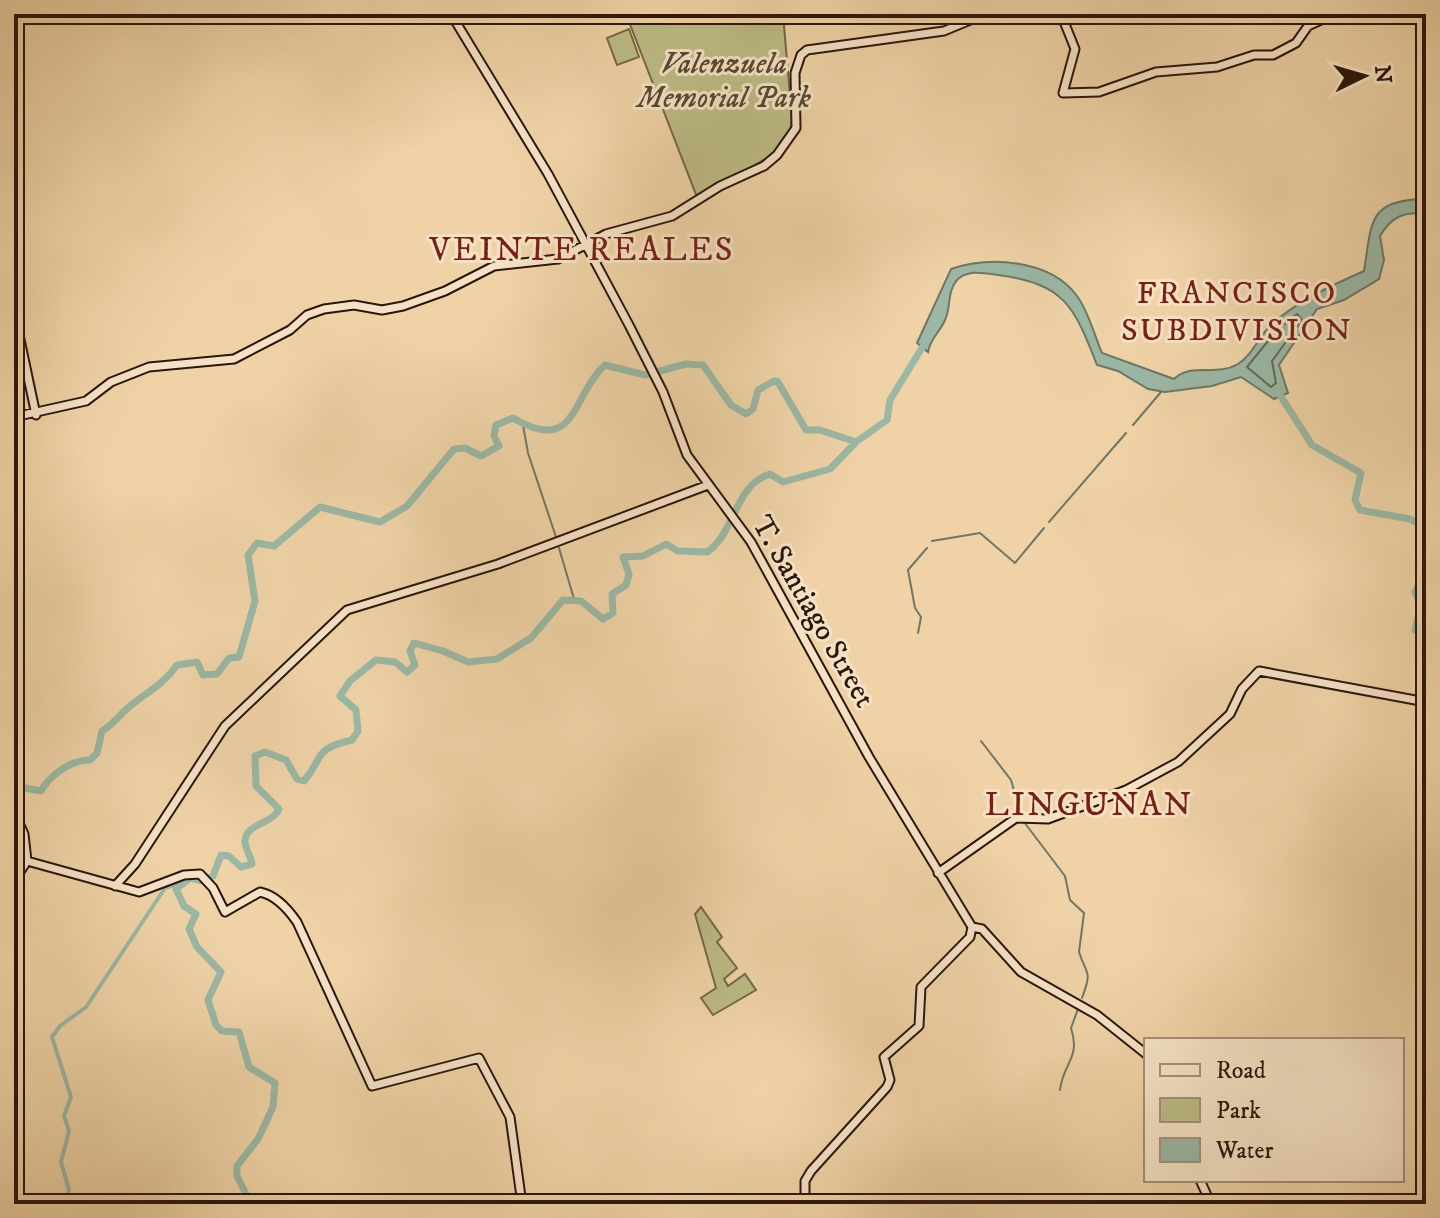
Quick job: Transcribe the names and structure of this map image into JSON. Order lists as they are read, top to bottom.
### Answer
{
  "streets": {
    "street": ["T. Santiago Street"]
  },
  "districts": ["VEINTE REALES", "FRANCISCO SUBDIVISION", "LINGUNAN"],
  "parks": ["Valenzuela Memorial Park"],
  "legend": ["Road", "Park", "Water"],
  "north": "right"
}
